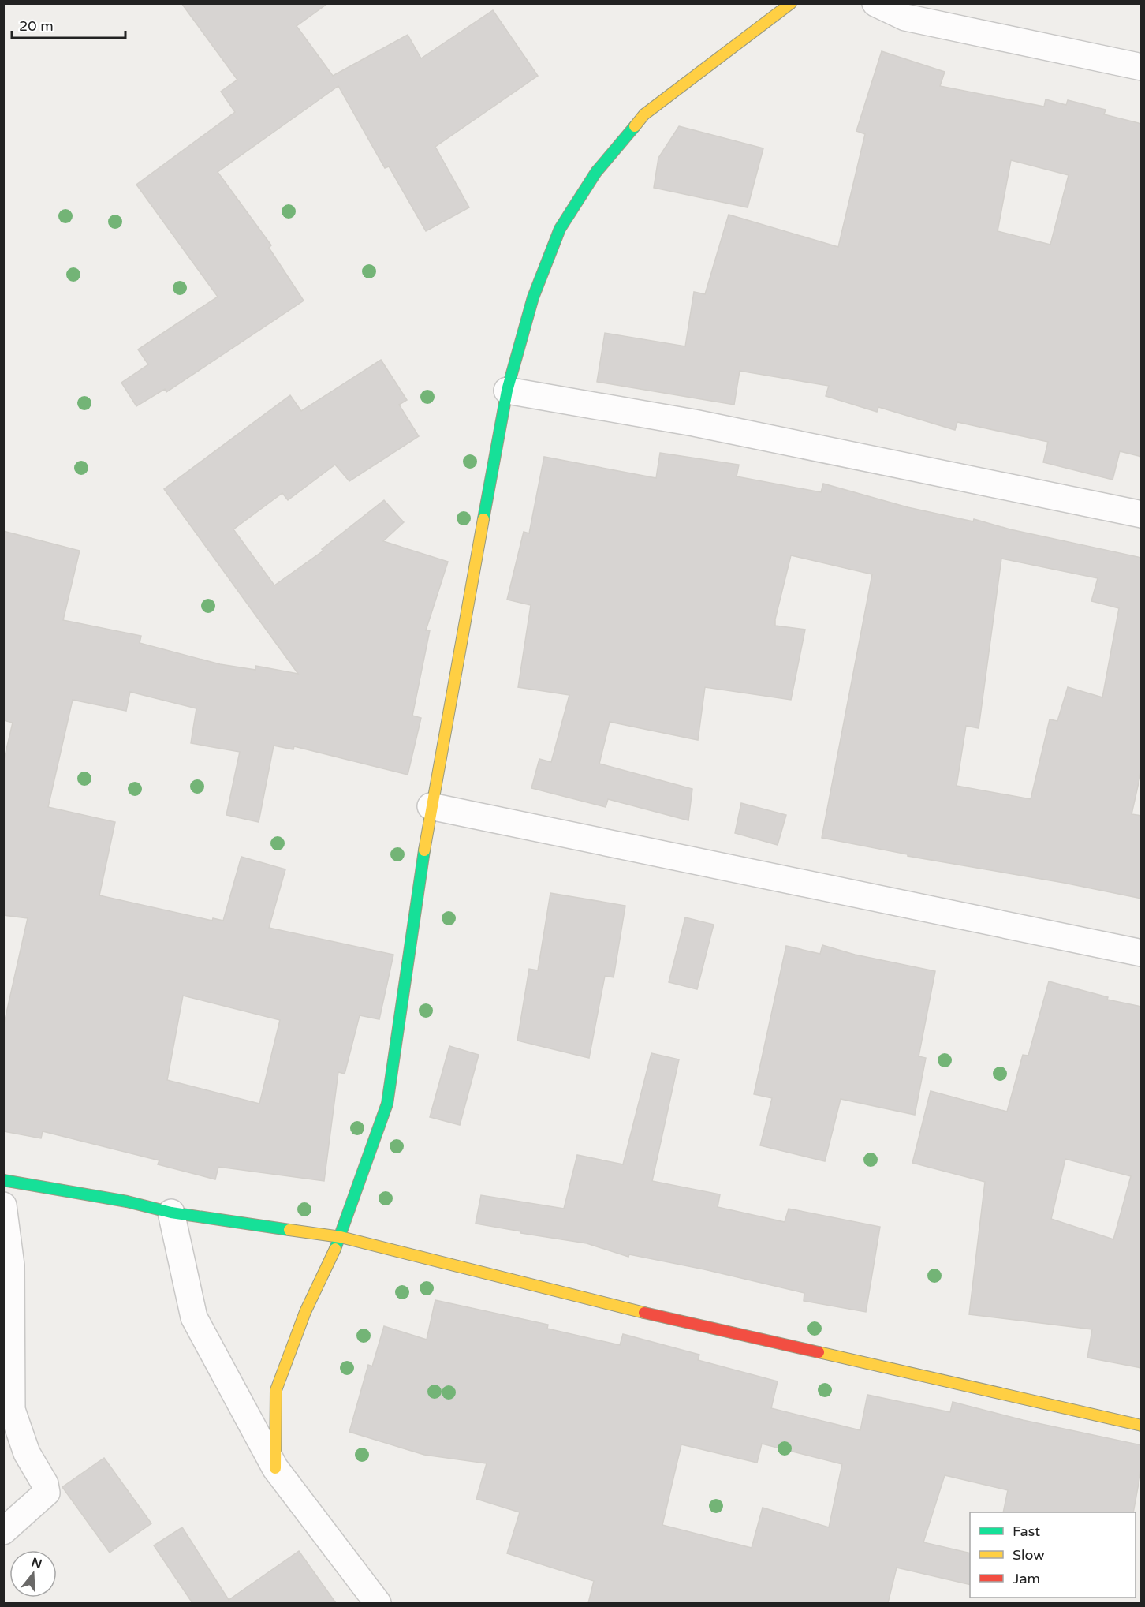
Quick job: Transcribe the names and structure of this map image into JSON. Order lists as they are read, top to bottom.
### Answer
{
  "legend": ["Fast", "Slow", "Jam"],
  "scale_bar": "20 m",
  "north": "top"
}
